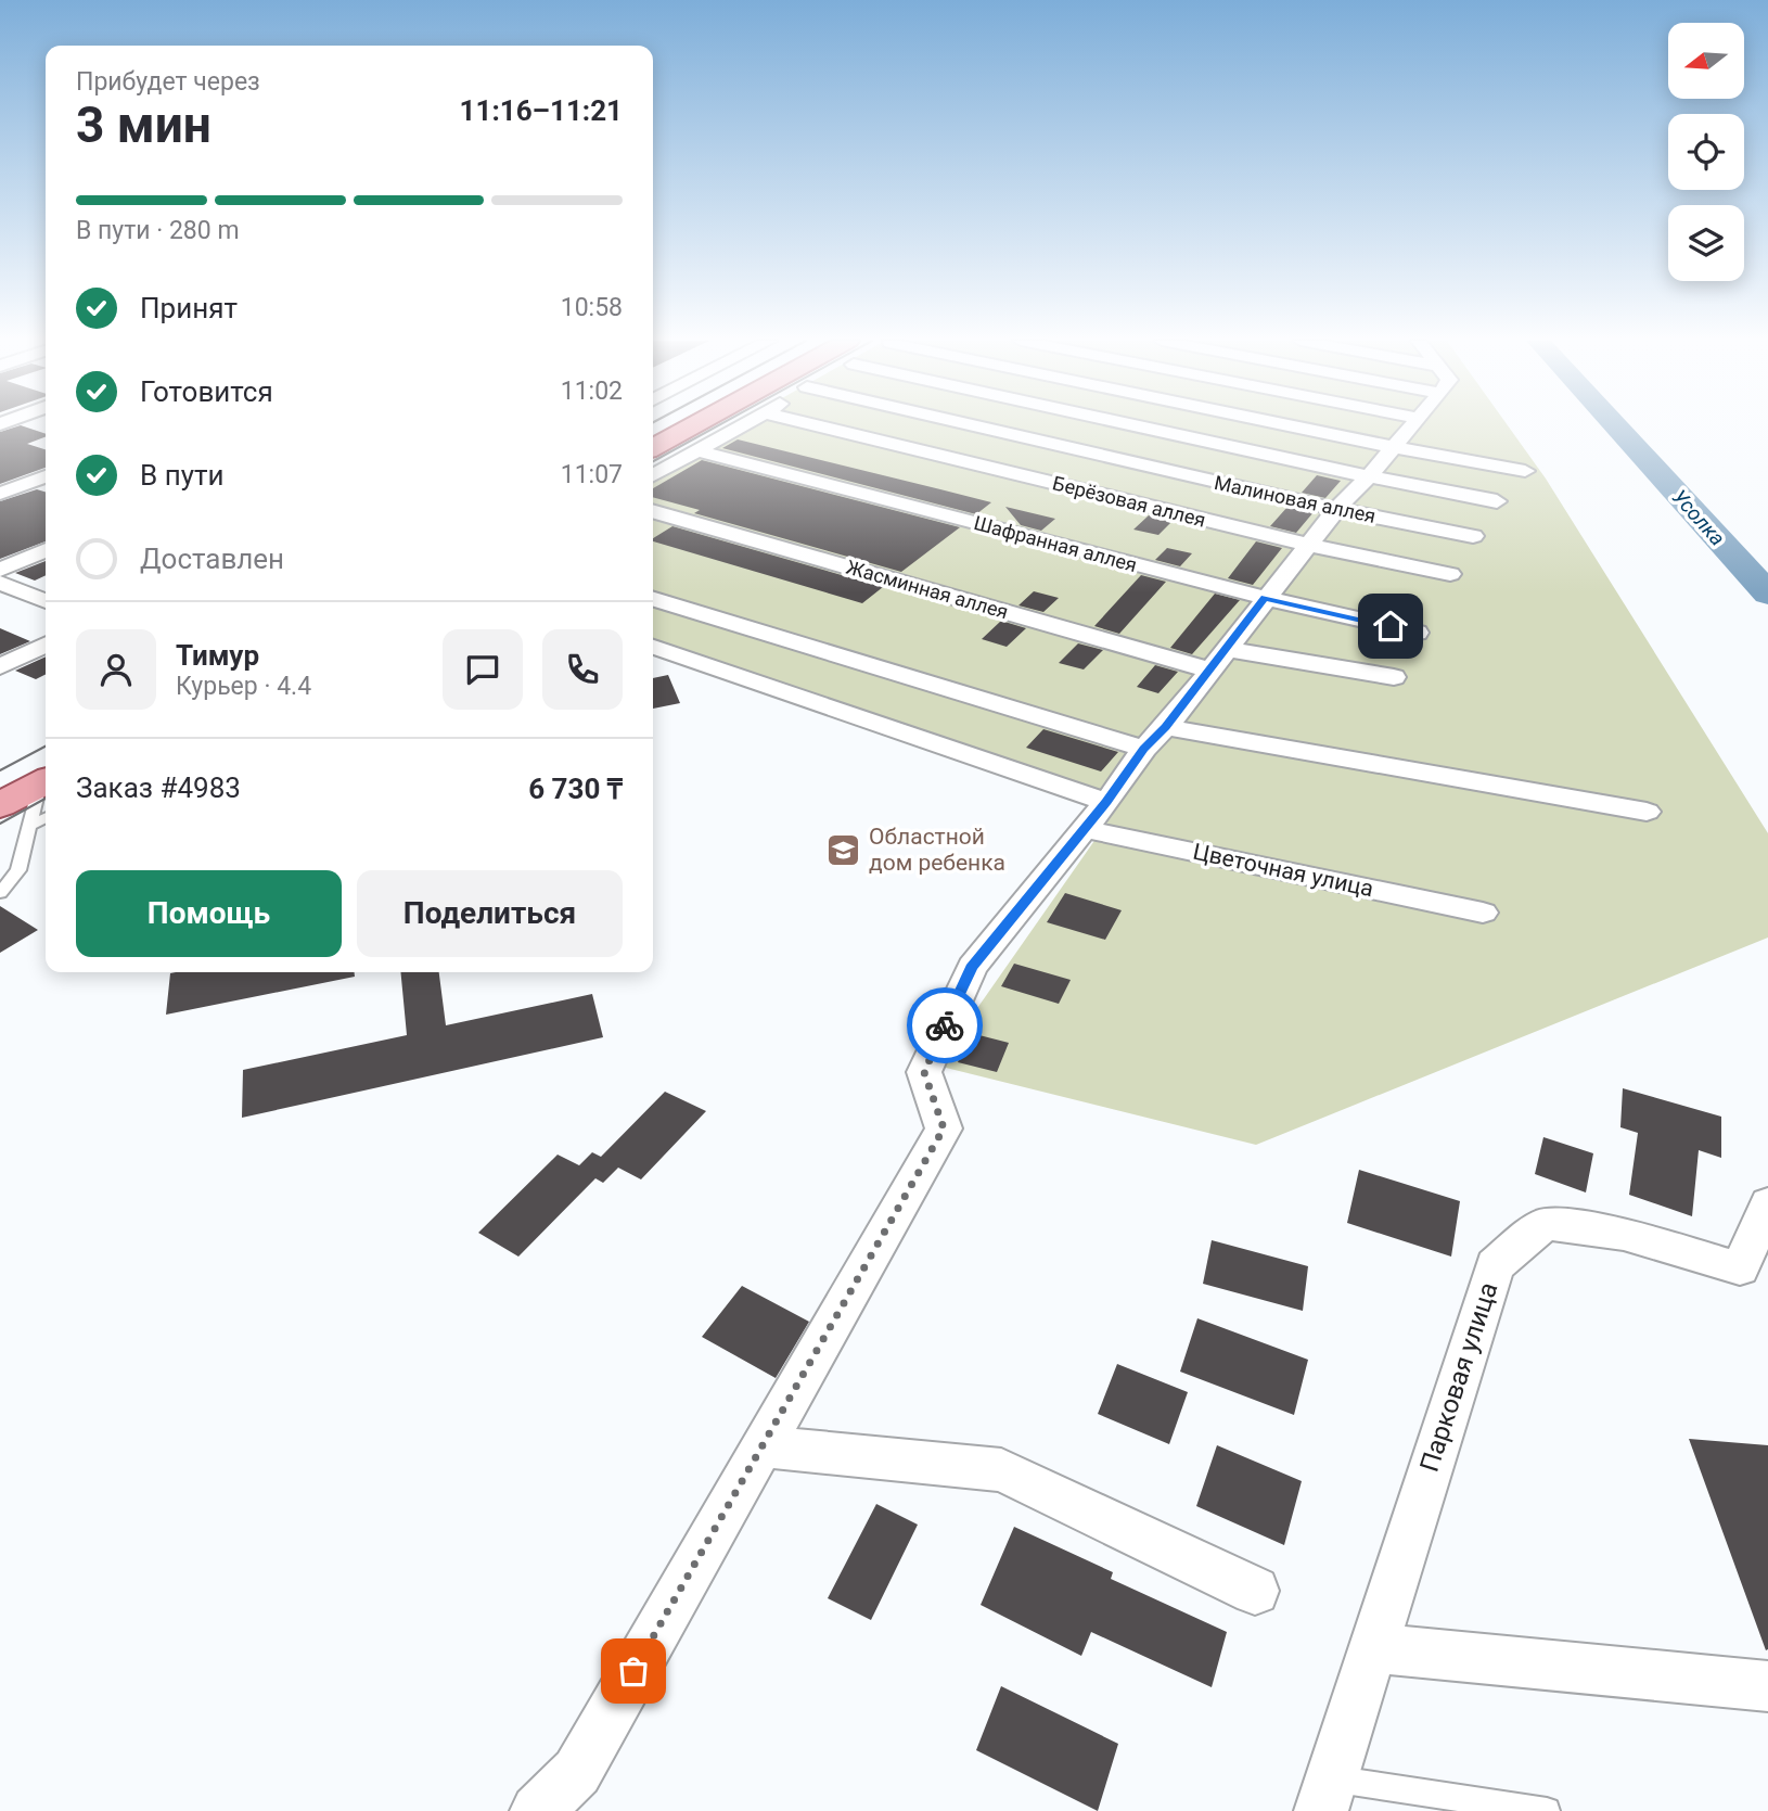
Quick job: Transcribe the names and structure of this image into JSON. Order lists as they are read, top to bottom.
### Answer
{
  "streets": {
    "street": [
      "Малиновая аллея",
      "Берёзовая аллея",
      "Шафранная аллея",
      "Жасминная аллея",
      "Цветочная улица",
      "Парковая улица"
    ]
  },
  "water": ["Усолка"],
  "places": {
    "school or university": ["Областной дом ребенка"]
  },
  "north": "left",
  "page": {
    "heading": ["3 мин", "Прибудет через", "11:16–11:21"],
    "panel": [
      "Тимур",
      "Курьер · 4.4",
      "Заказ #4983",
      "6 730 ₸"
    ],
    "bar": "В пути · 280 m",
    "list": [
      ["Принят", "10:58"],
      ["Готовится", "11:02"],
      ["В пути", "11:07"],
      "Доставлен"
    ],
    "buttons": ["Помощь", "Поделиться"]
  }
}
